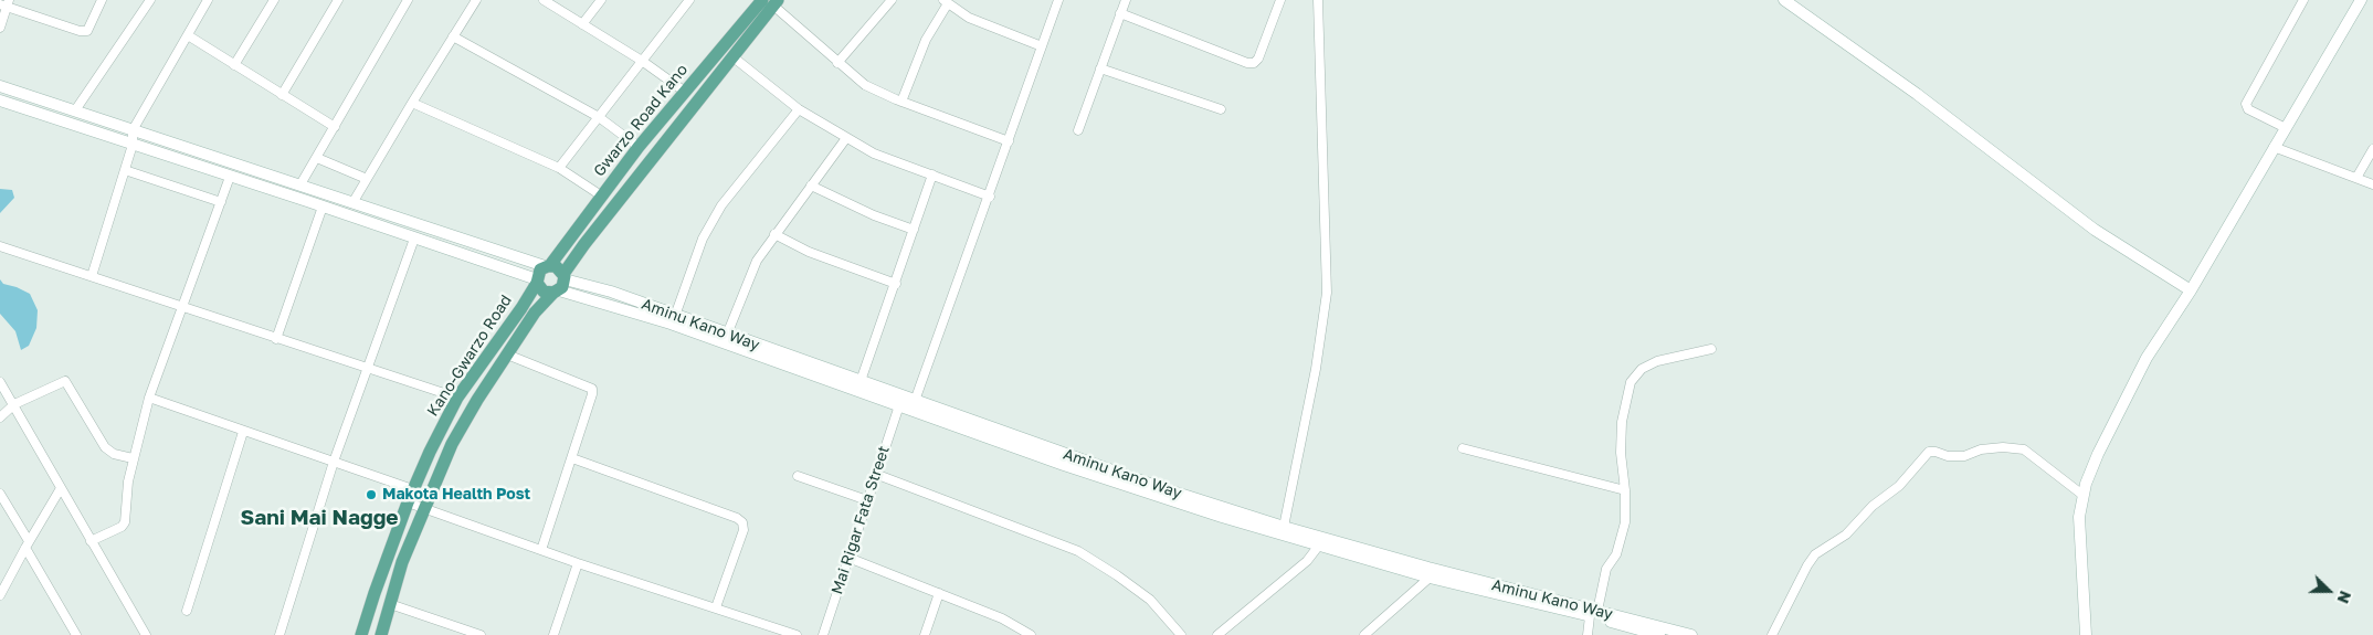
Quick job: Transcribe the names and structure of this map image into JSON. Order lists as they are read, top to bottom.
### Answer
{
  "streets": {
    "main road": ["Gwarzo Road Kano", "Aminu Kano Way", "Kano-Gwarzo Road"],
    "street": ["Mai Rigar Fata Street"]
  },
  "crossings": [
    ["Gwarzo Road Kano", "Aminu Kano Way"],
    ["Gwarzo Road Kano", "Kano-Gwarzo Road"],
    ["Aminu Kano Way", "Kano-Gwarzo Road"],
    ["Aminu Kano Way", "Mai Rigar Fata Street"]
  ],
  "districts": ["Sani Mai Nagge"],
  "places": ["Makota Health Post"],
  "north": "right"
}
